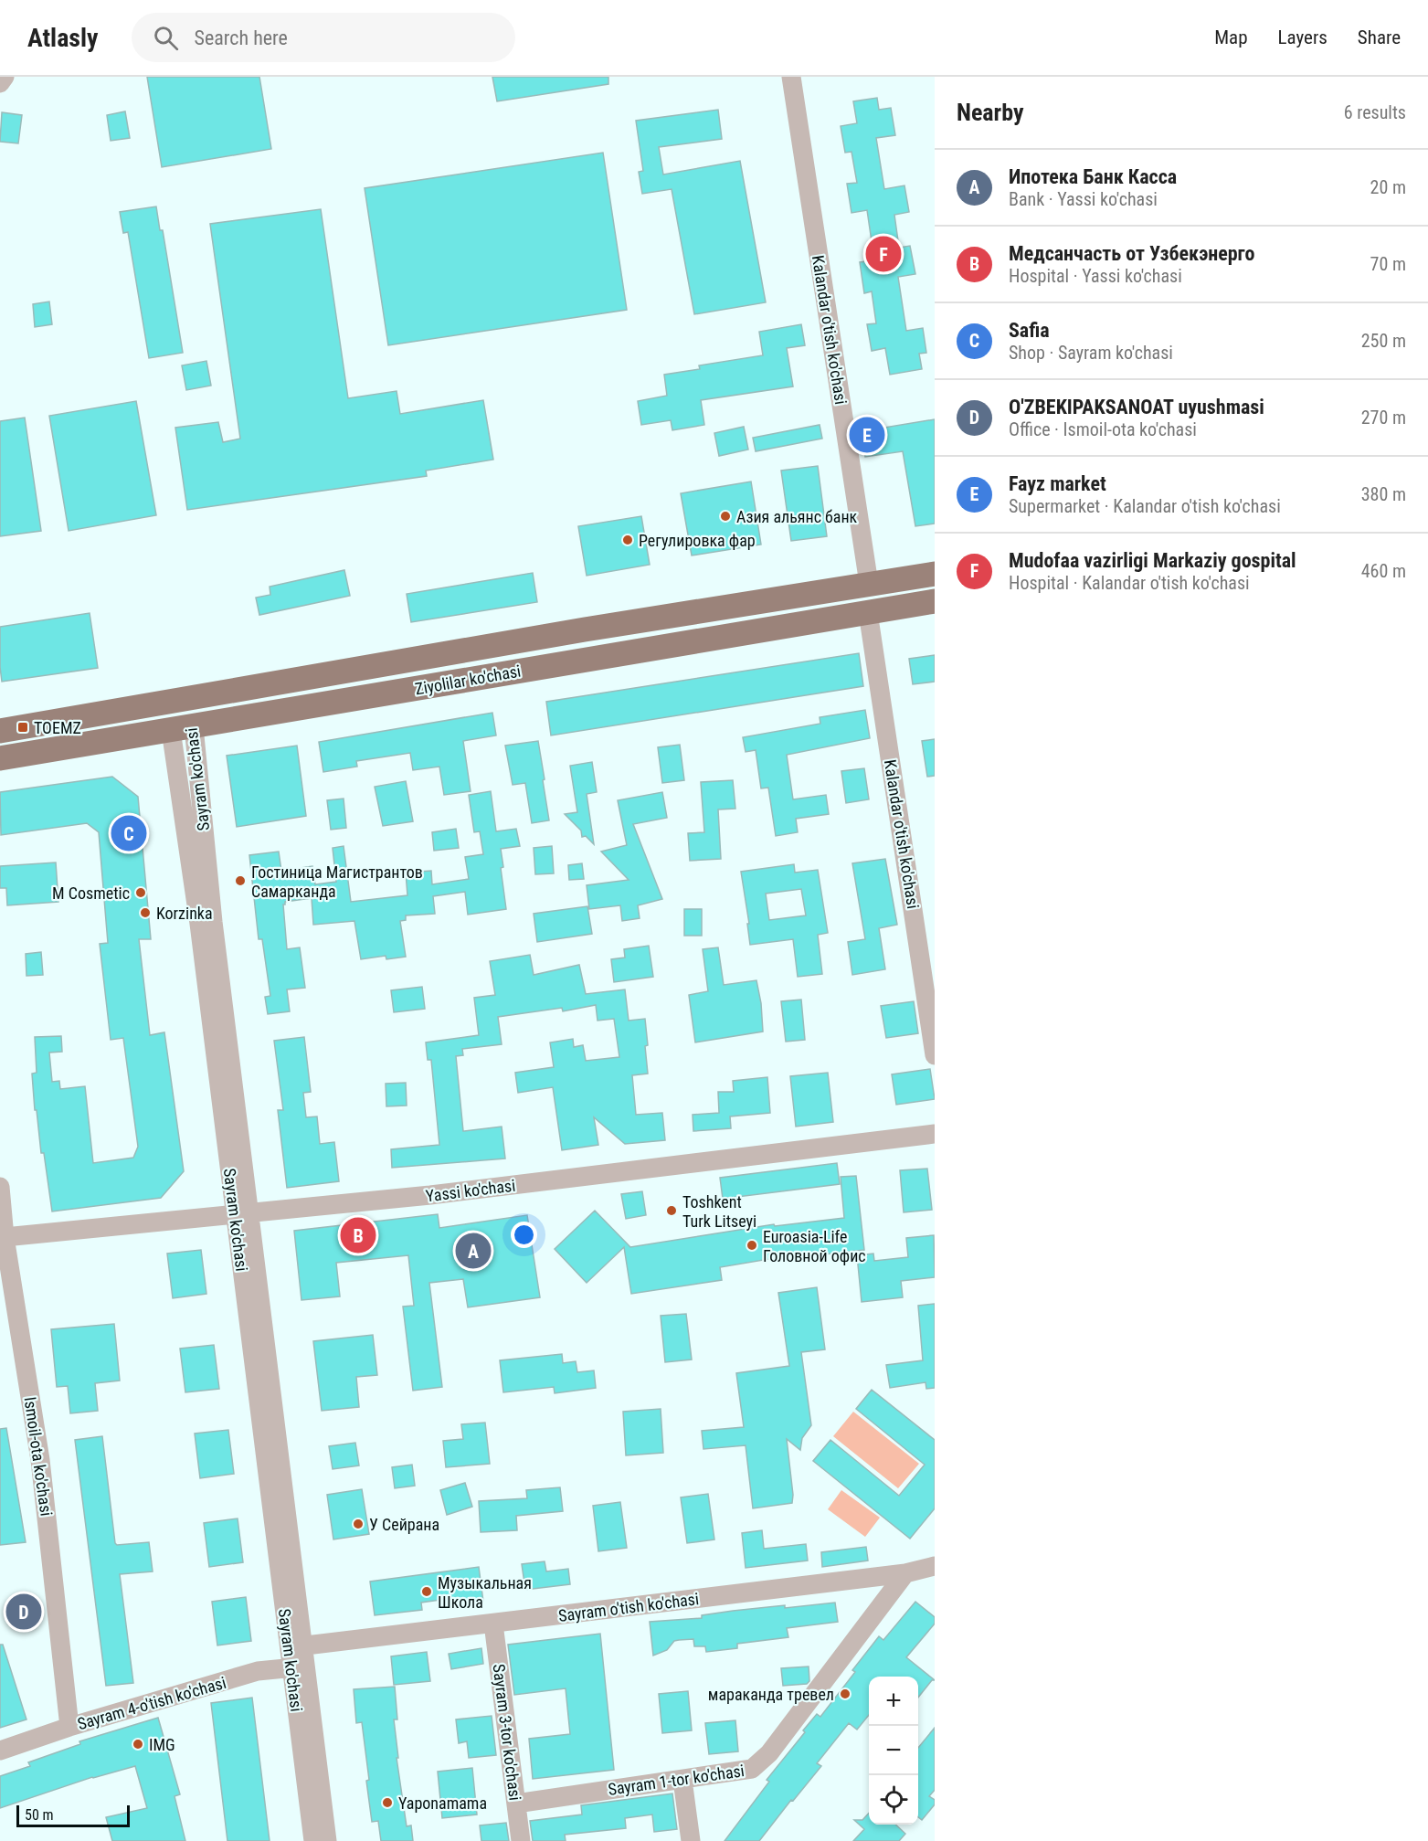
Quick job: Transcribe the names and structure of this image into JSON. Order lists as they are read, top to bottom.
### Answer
{
  "streets": {
    "main road": ["Ziyolilar ko'chasi", "Sayram ko'chasi"],
    "street": [
      "Kalandar o'tish ko'chasi",
      "Yassi ko'chasi",
      "Ismoil-ota ko'chasi",
      "Sayram o'tish ko'chasi",
      "Sayram 4-o'tish ko'chasi",
      "Sayram 3-tor ko'chasi",
      "Sayram 1-tor ko'chasi"
    ]
  },
  "crossings": [
    ["Kalandar o'tish ko'chasi", "Ziyolilar ko'chasi"],
    ["Ziyolilar ko'chasi", "Sayram ko'chasi"],
    ["Sayram ko'chasi", "Yassi ko'chasi"],
    ["Sayram ko'chasi", "Sayram o'tish ko'chasi"],
    ["Sayram ko'chasi", "Sayram 4-o'tish ko'chasi"],
    ["Yassi ko'chasi", "Ismoil-ota ko'chasi"],
    ["Ismoil-ota ko'chasi", "Sayram 4-o'tish ko'chasi"],
    ["Sayram o'tish ko'chasi", "Sayram 3-tor ko'chasi"],
    ["Sayram o'tish ko'chasi", "Sayram 1-tor ko'chasi"],
    ["Sayram 3-tor ko'chasi", "Sayram 1-tor ko'chasi"]
  ],
  "places": {
    "other": [
      "Азия альянс банк",
      "Регулировка фар",
      "Гостиница Магистрантов Самарканда",
      "M Cosmetic",
      "Korzinka",
      "Toshkent Turk Litseyi",
      "Euroasia-Life Головной офис",
      "У Сейрана",
      "Музыкальная Школа",
      "мараканда тревел",
      "IMG",
      "Yaponamama"
    ],
    "transit": ["TOEMZ"]
  },
  "scale_bar": "50 m",
  "page": {
    "header": "Atlasly",
    "search": "Search here",
    "nav": ["Map", "Layers", "Share"],
    "heading": ["Nearby", "6 results"],
    "list": [
      {
        "mark": "A",
        "name": "Ипотека Банк Касса",
        "note": "Bank · Yassi ko'chasi",
        "value": "20 m"
      },
      {
        "mark": "B",
        "name": "Медсанчасть от Узбекэнерго",
        "note": "Hospital · Yassi ko'chasi",
        "value": "70 m"
      },
      {
        "mark": "C",
        "name": "Safia",
        "note": "Shop · Sayram ko'chasi",
        "value": "250 m"
      },
      {
        "mark": "D",
        "name": "O'ZBEKIPAKSANOAT uyushmasi",
        "note": "Office · Ismoil-ota ko'chasi",
        "value": "270 m"
      },
      {
        "mark": "E",
        "name": "Fayz market",
        "note": "Supermarket · Kalandar o'tish ko'chasi",
        "value": "380 m"
      },
      {
        "mark": "F",
        "name": "Mudofaa vazirligi Markaziy gospital",
        "note": "Hospital · Kalandar o'tish ko'chasi",
        "value": "460 m"
      }
    ],
    "pins": [
      "F",
      "E",
      "C",
      "B",
      "A",
      "D"
    ],
    "map_buttons": ["+", "−"],
    "scale": "50 m"
  }
}
